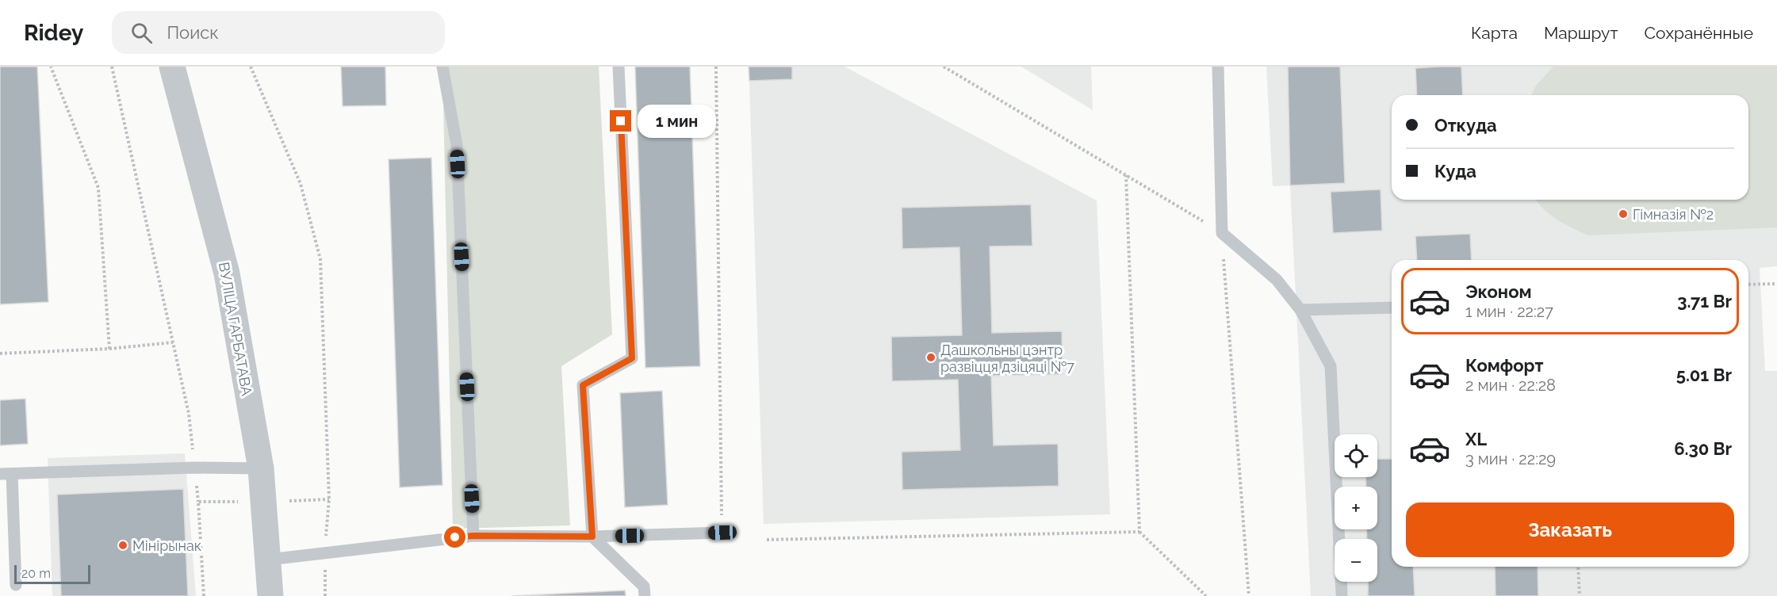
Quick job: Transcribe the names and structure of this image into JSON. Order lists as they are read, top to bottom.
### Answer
{
  "streets": {
    "street": ["ВУЛІЦА ГАРБАТАВА"]
  },
  "places": ["Гімназія №2", "Дашкольны цэнтр развіцця дзіцяці №7", "Мінірынак"],
  "scale_bar": "20 m",
  "page": {
    "header": "Ridey",
    "search": "Поиск",
    "nav": ["Карта", "Маршрут", "Сохранённые"],
    "banner": ["Откуда", "Куда"],
    "bubble": "1 мин",
    "list": [
      {
        "name": "Эконом",
        "note": "1 мин · 22:27",
        "value": "3.71 Br"
      },
      {
        "name": "Комфорт",
        "note": "2 мин · 22:28",
        "value": "5.01 Br"
      },
      {
        "name": "XL",
        "note": "3 мин · 22:29",
        "value": "6.30 Br"
      }
    ],
    "map_buttons": ["+", "−"],
    "buttons": "Заказать",
    "scale": "20 m"
  }
}
